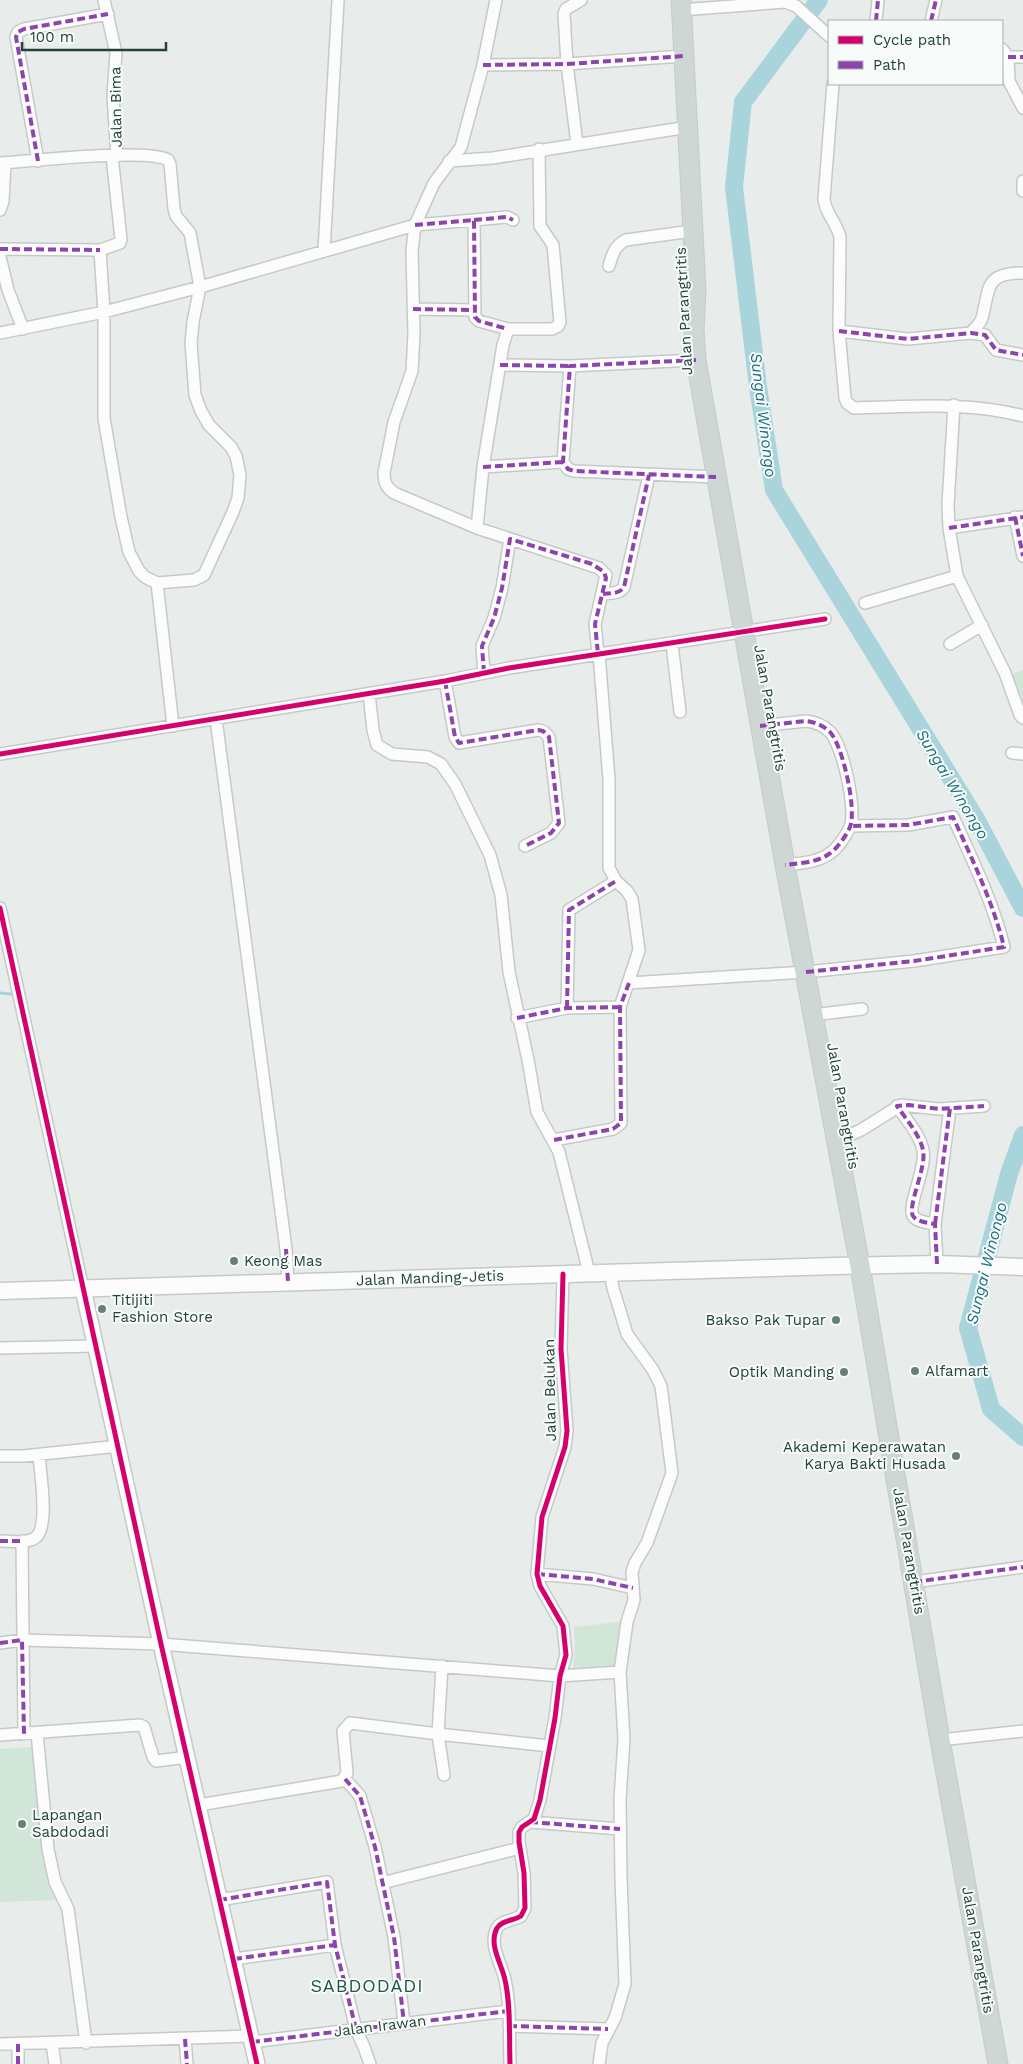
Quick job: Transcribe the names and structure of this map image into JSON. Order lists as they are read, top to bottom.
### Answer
{
  "streets": {
    "main road": ["Jalan Parangtritis", "Jalan Manding-Jetis"],
    "street": ["Jalan Bima", "Jalan Belukan", "Jalan Irawan"]
  },
  "crossings": [
    ["Jalan Parangtritis", "Jalan Manding-Jetis"],
    ["Jalan Manding-Jetis", "Jalan Belukan"]
  ],
  "districts": ["SABDODADI"],
  "water": ["Sungai Winongo"],
  "places": [
    "Keong Mas",
    "Titijiti Fashion Store",
    "Bakso Pak Tupar",
    "Alfamart",
    "Optik Manding",
    "Akademi Keperawatan Karya Bakti Husada",
    "Lapangan Sabdodadi"
  ],
  "legend": ["Cycle path", "Path"],
  "scale_bar": "100 m"
}
